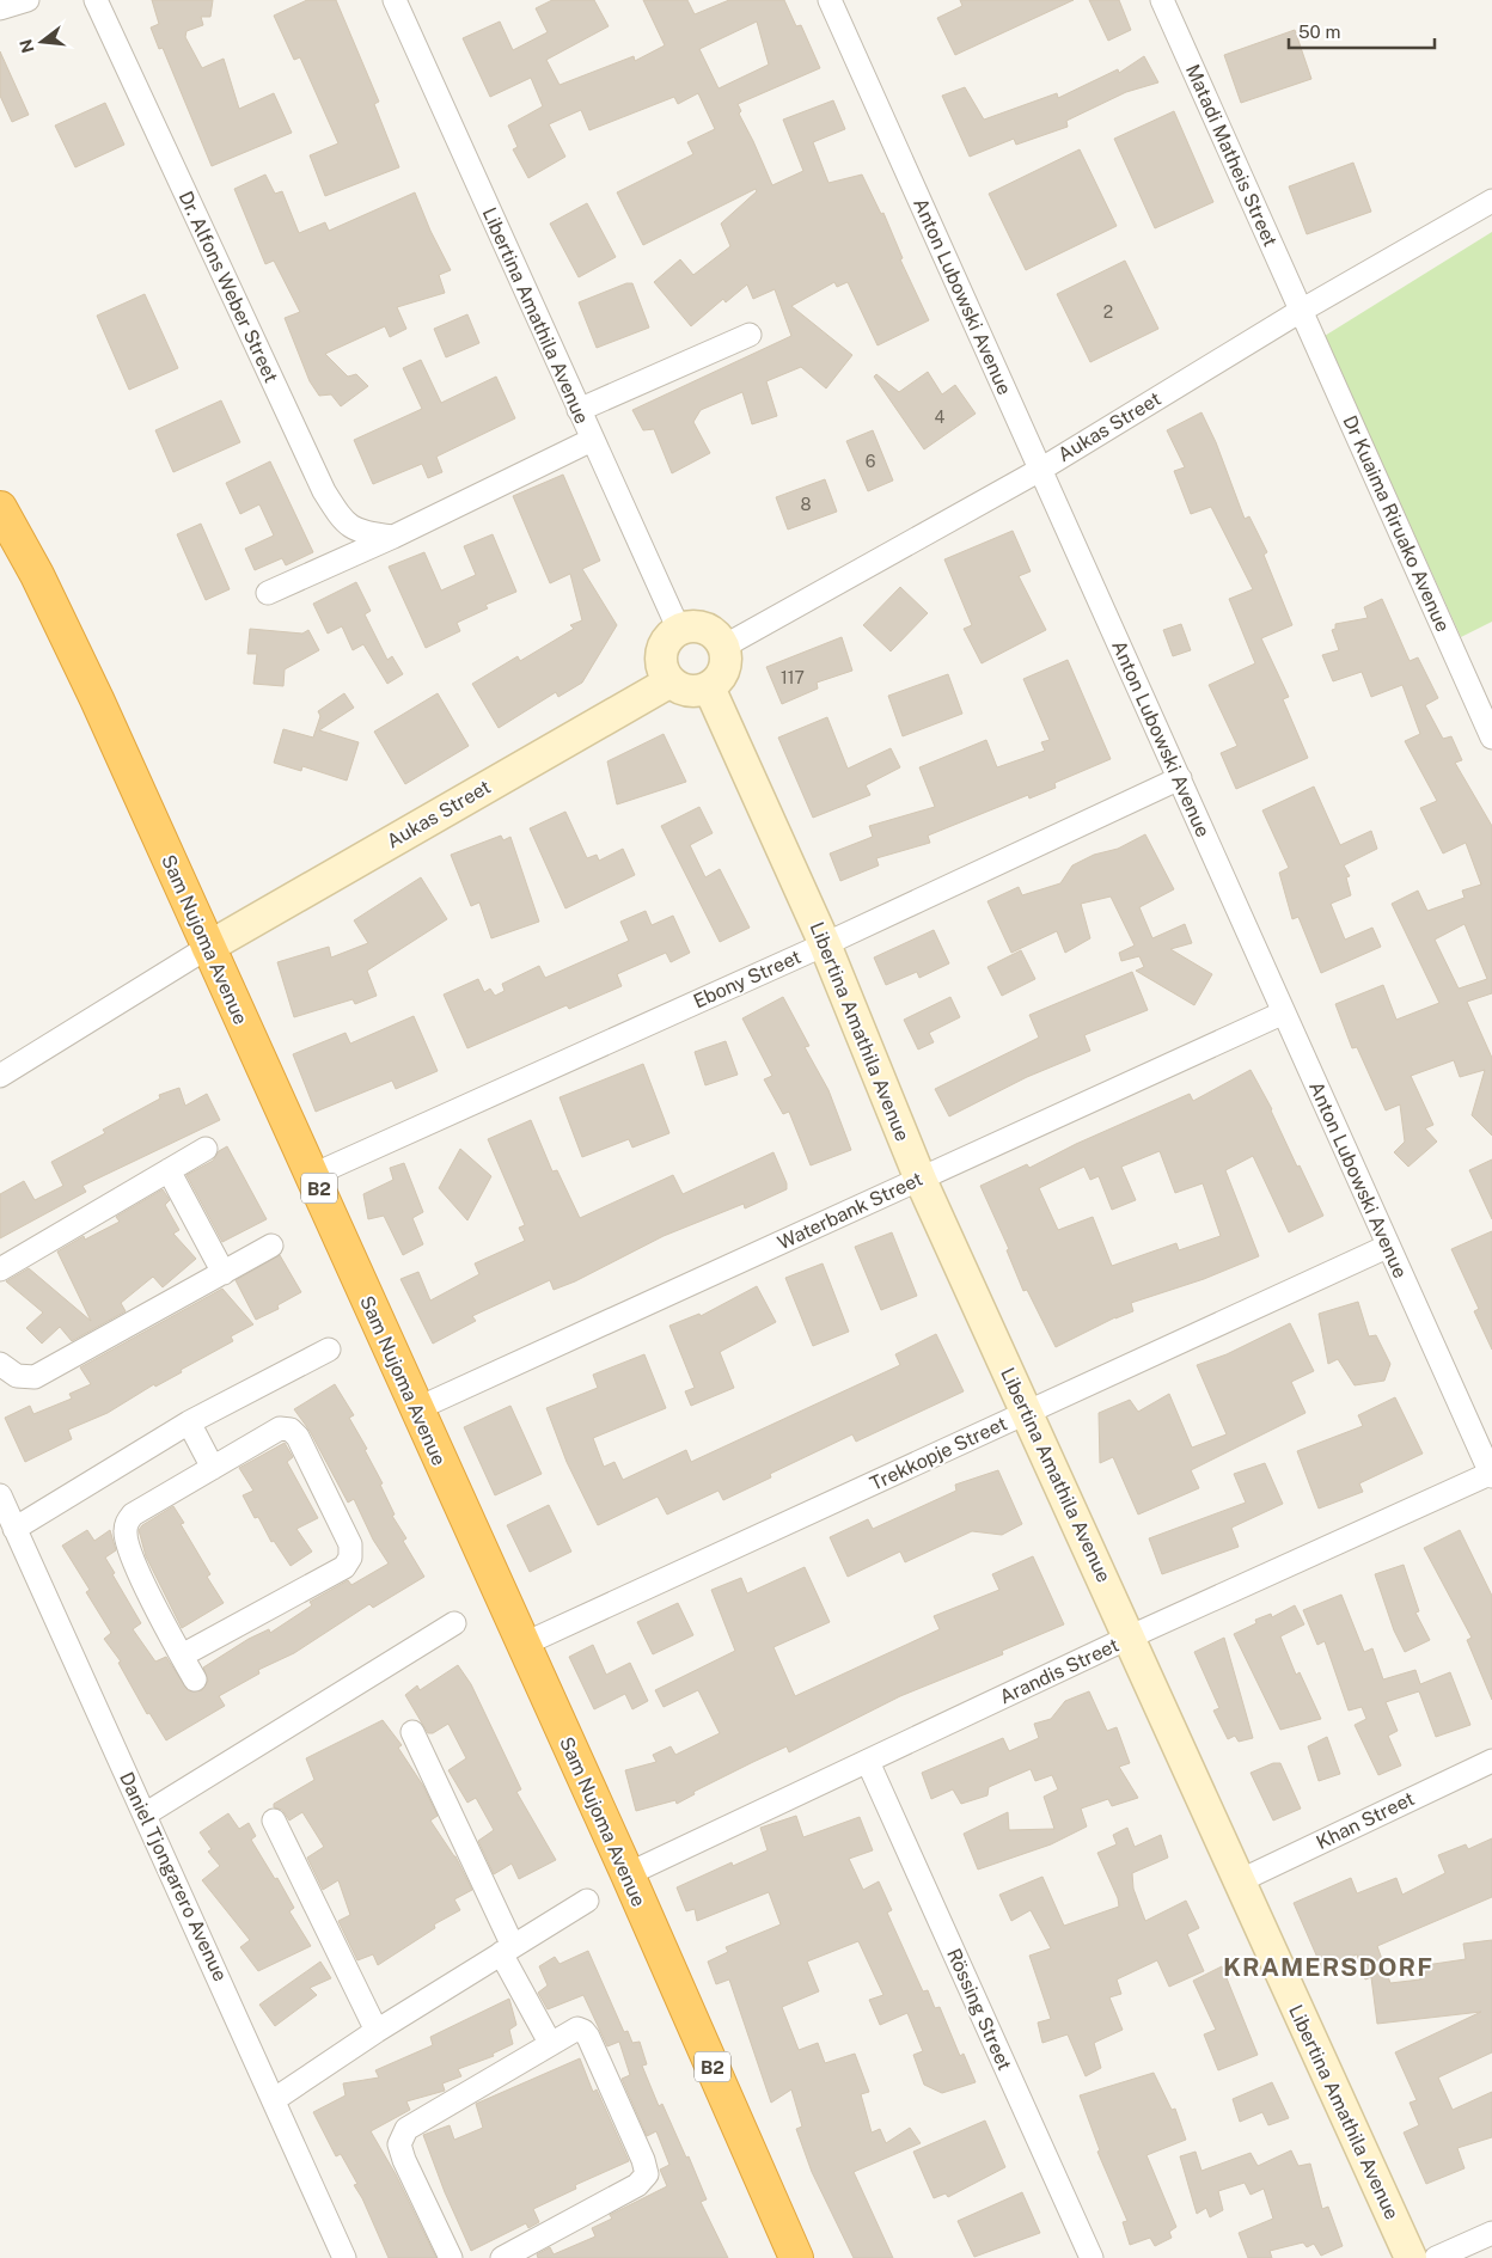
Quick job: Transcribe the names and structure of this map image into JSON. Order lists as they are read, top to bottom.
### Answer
{
  "streets": {
    "highway": ["Sam Nujoma Avenue", "B2"],
    "street": [
      "Matadi Matheis Street",
      "Dr. Alfons Weber Street",
      "Anton Lubowski Avenue",
      "Libertina Amathila Avenue",
      "Aukas Street",
      "Dr Kuaima Riruako Avenue",
      "Ebony Street",
      "Waterbank Street",
      "Trekkopje Street",
      "Arandis Street",
      "Khan Street",
      "Daniel Tjongarero Avenue",
      "Rössing Street"
    ]
  },
  "crossings": [
    ["Matadi Matheis Street", "Aukas Street"],
    ["Matadi Matheis Street", "Dr Kuaima Riruako Avenue"],
    ["Anton Lubowski Avenue", "Aukas Street"],
    ["Anton Lubowski Avenue", "Ebony Street"],
    ["Anton Lubowski Avenue", "Waterbank Street"],
    ["Anton Lubowski Avenue", "Trekkopje Street"],
    ["Anton Lubowski Avenue", "Arandis Street"],
    ["Libertina Amathila Avenue", "Aukas Street"],
    ["Libertina Amathila Avenue", "Ebony Street"],
    ["Libertina Amathila Avenue", "Waterbank Street"],
    ["Libertina Amathila Avenue", "Trekkopje Street"],
    ["Libertina Amathila Avenue", "Arandis Street"],
    ["Libertina Amathila Avenue", "Khan Street"],
    ["Aukas Street", "Dr Kuaima Riruako Avenue"],
    ["Aukas Street", "Sam Nujoma Avenue"],
    ["Sam Nujoma Avenue", "Ebony Street"],
    ["Sam Nujoma Avenue", "Waterbank Street"],
    ["Sam Nujoma Avenue", "Trekkopje Street"],
    ["Sam Nujoma Avenue", "Arandis Street"],
    ["Arandis Street", "Rössing Street"]
  ],
  "districts": ["KRAMERSDORF"],
  "house_numbers": [
    "2",
    "4",
    "6",
    "8",
    "117"
  ],
  "scale_bar": "50 m",
  "north": "left"
}
